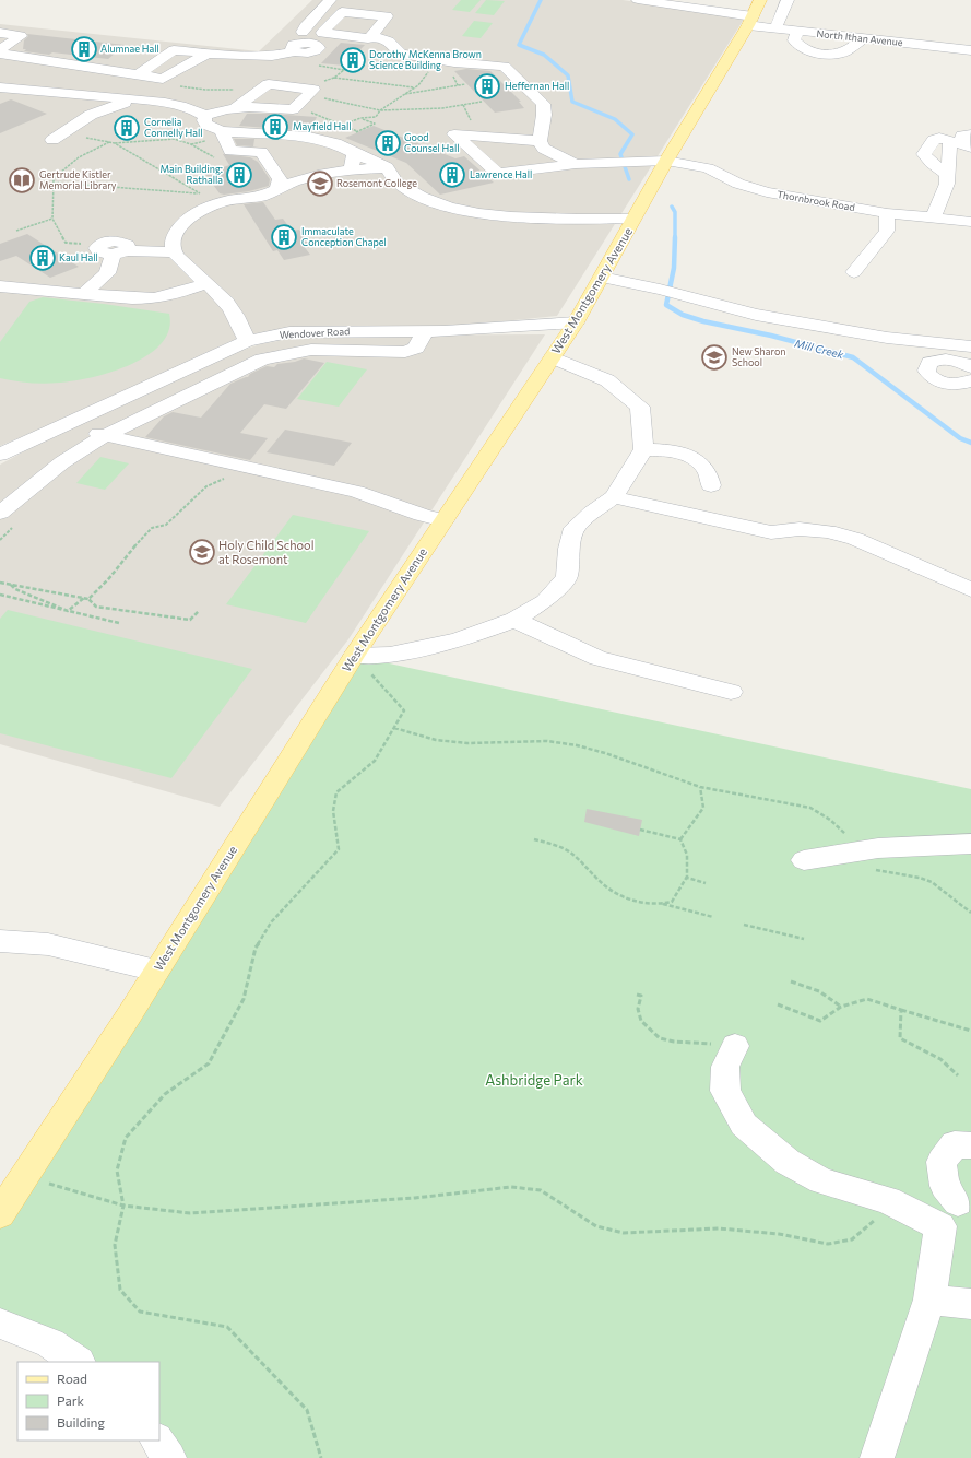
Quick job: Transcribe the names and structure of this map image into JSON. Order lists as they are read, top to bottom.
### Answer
{
  "streets": {
    "main road": ["West Montgomery Avenue"],
    "street": ["North Ithan Avenue", "Thornbrook Road", "Wendover Road"]
  },
  "crossings": [
    ["North Ithan Avenue", "West Montgomery Avenue"],
    ["Thornbrook Road", "West Montgomery Avenue"],
    ["West Montgomery Avenue", "Wendover Road"]
  ],
  "water": ["Mill Creek"],
  "parks": ["Ashbridge Park"],
  "places": {
    "building": [
      "Alumnae Hall",
      "Dorothy McKenna Brown Science Building",
      "Heffernan Hall",
      "Mayfield Hall",
      "Cornelia Connelly Hall",
      "Good Counsel Hall",
      "Main Building: Rathalla",
      "Lawrence Hall",
      "Immaculate Conception Chapel",
      "Kaul Hall"
    ],
    "library": ["Gertrude Kistler Memorial Library"],
    "school or university": ["Rosemont College", "New Sharon School", "Holy Child School at Rosemont"]
  },
  "legend": ["Road", "Park", "Building"]
}
